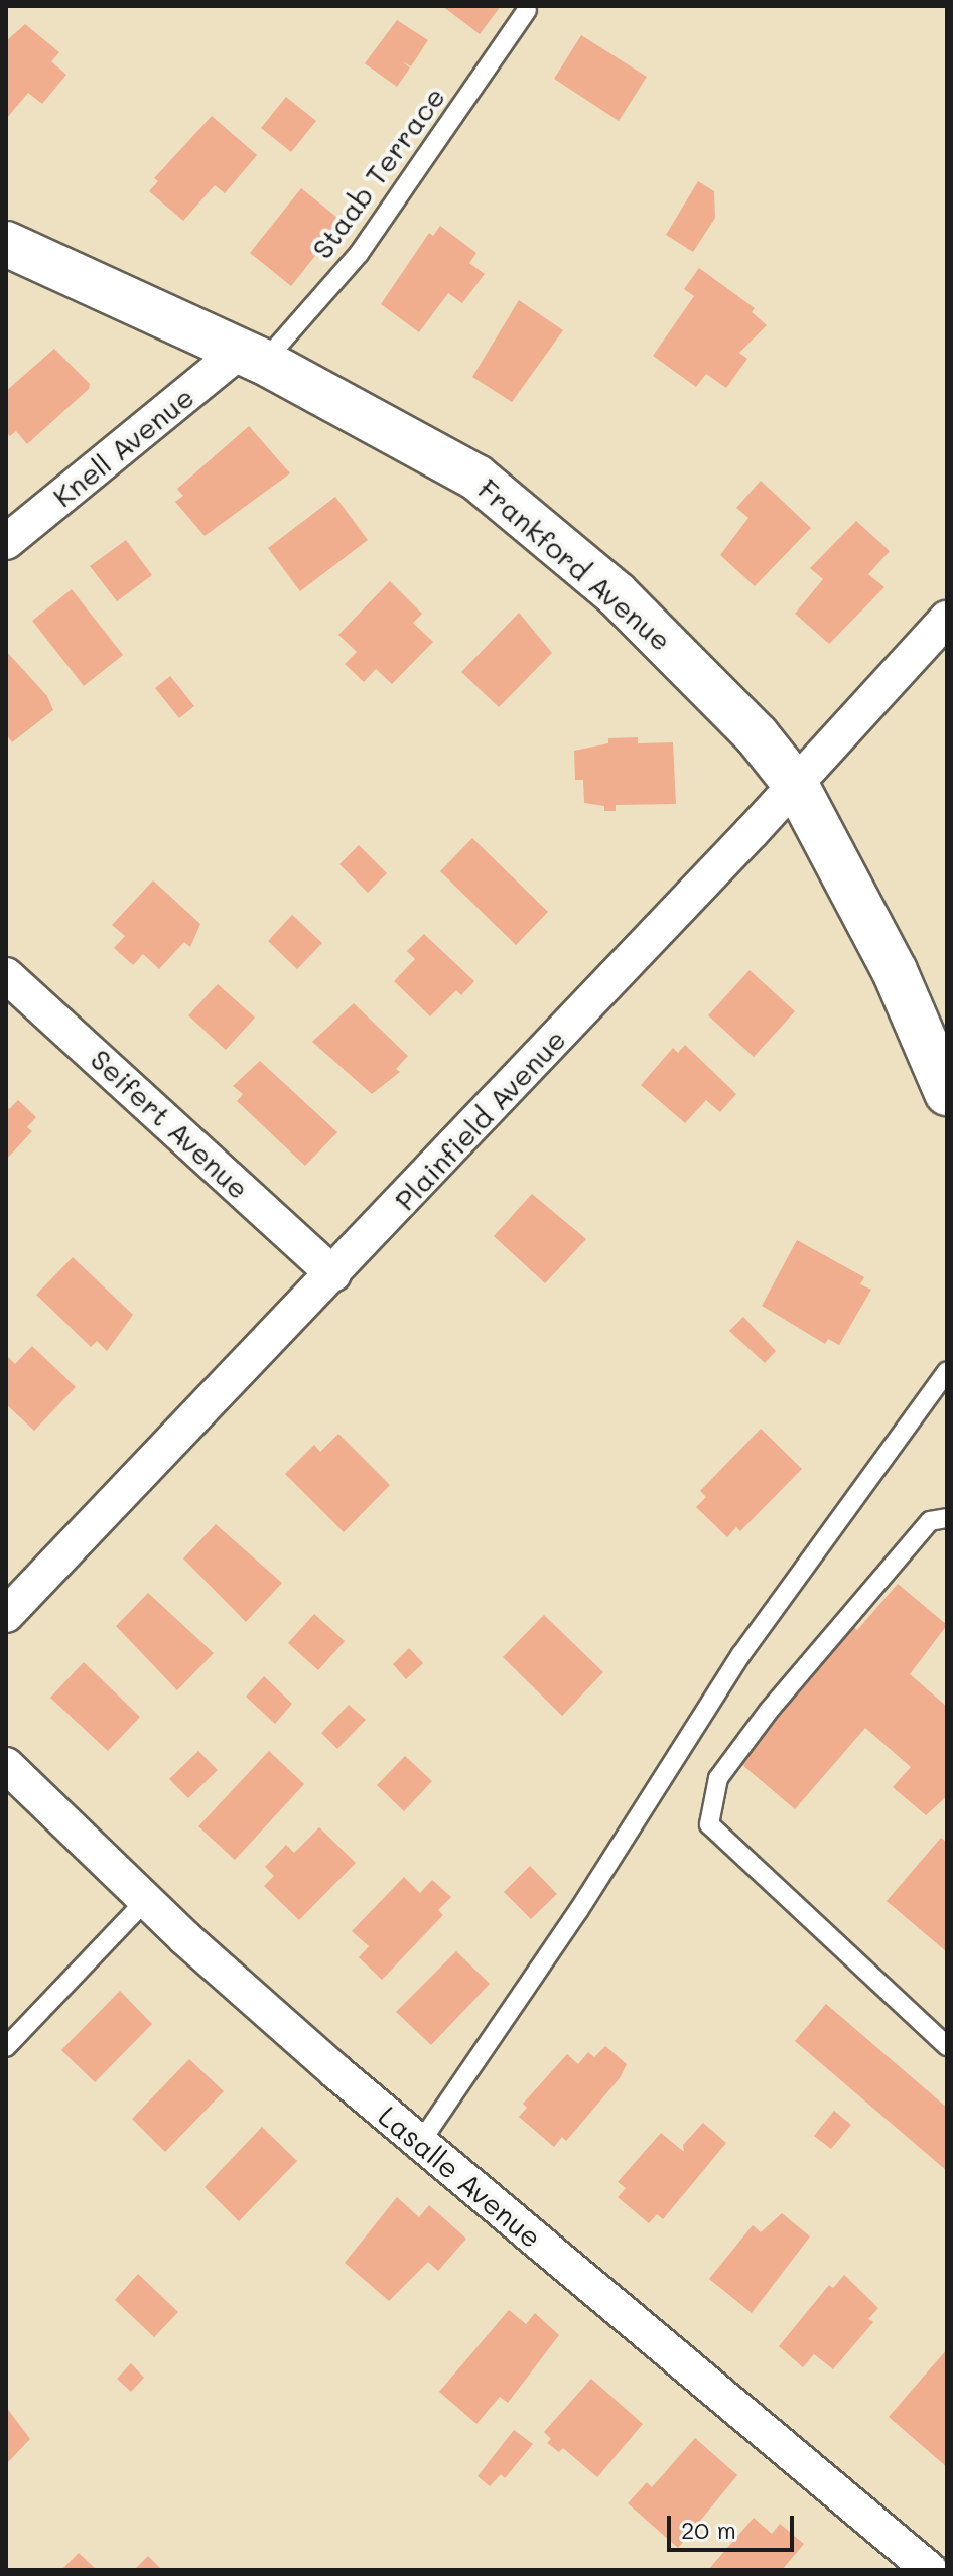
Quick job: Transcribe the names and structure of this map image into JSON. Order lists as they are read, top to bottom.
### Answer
{
  "streets": {
    "street": [
      "Knell Avenue",
      "Frankford Avenue",
      "Plainfield Avenue",
      "Seifert Avenue",
      "Lasalle Avenue"
    ],
    "lane": ["Staab Terrace"]
  },
  "crossings": [
    ["Staab Terrace", "Knell Avenue"],
    ["Staab Terrace", "Frankford Avenue"],
    ["Knell Avenue", "Frankford Avenue"],
    ["Frankford Avenue", "Plainfield Avenue"],
    ["Plainfield Avenue", "Seifert Avenue"]
  ],
  "scale_bar": "20 m"
}
